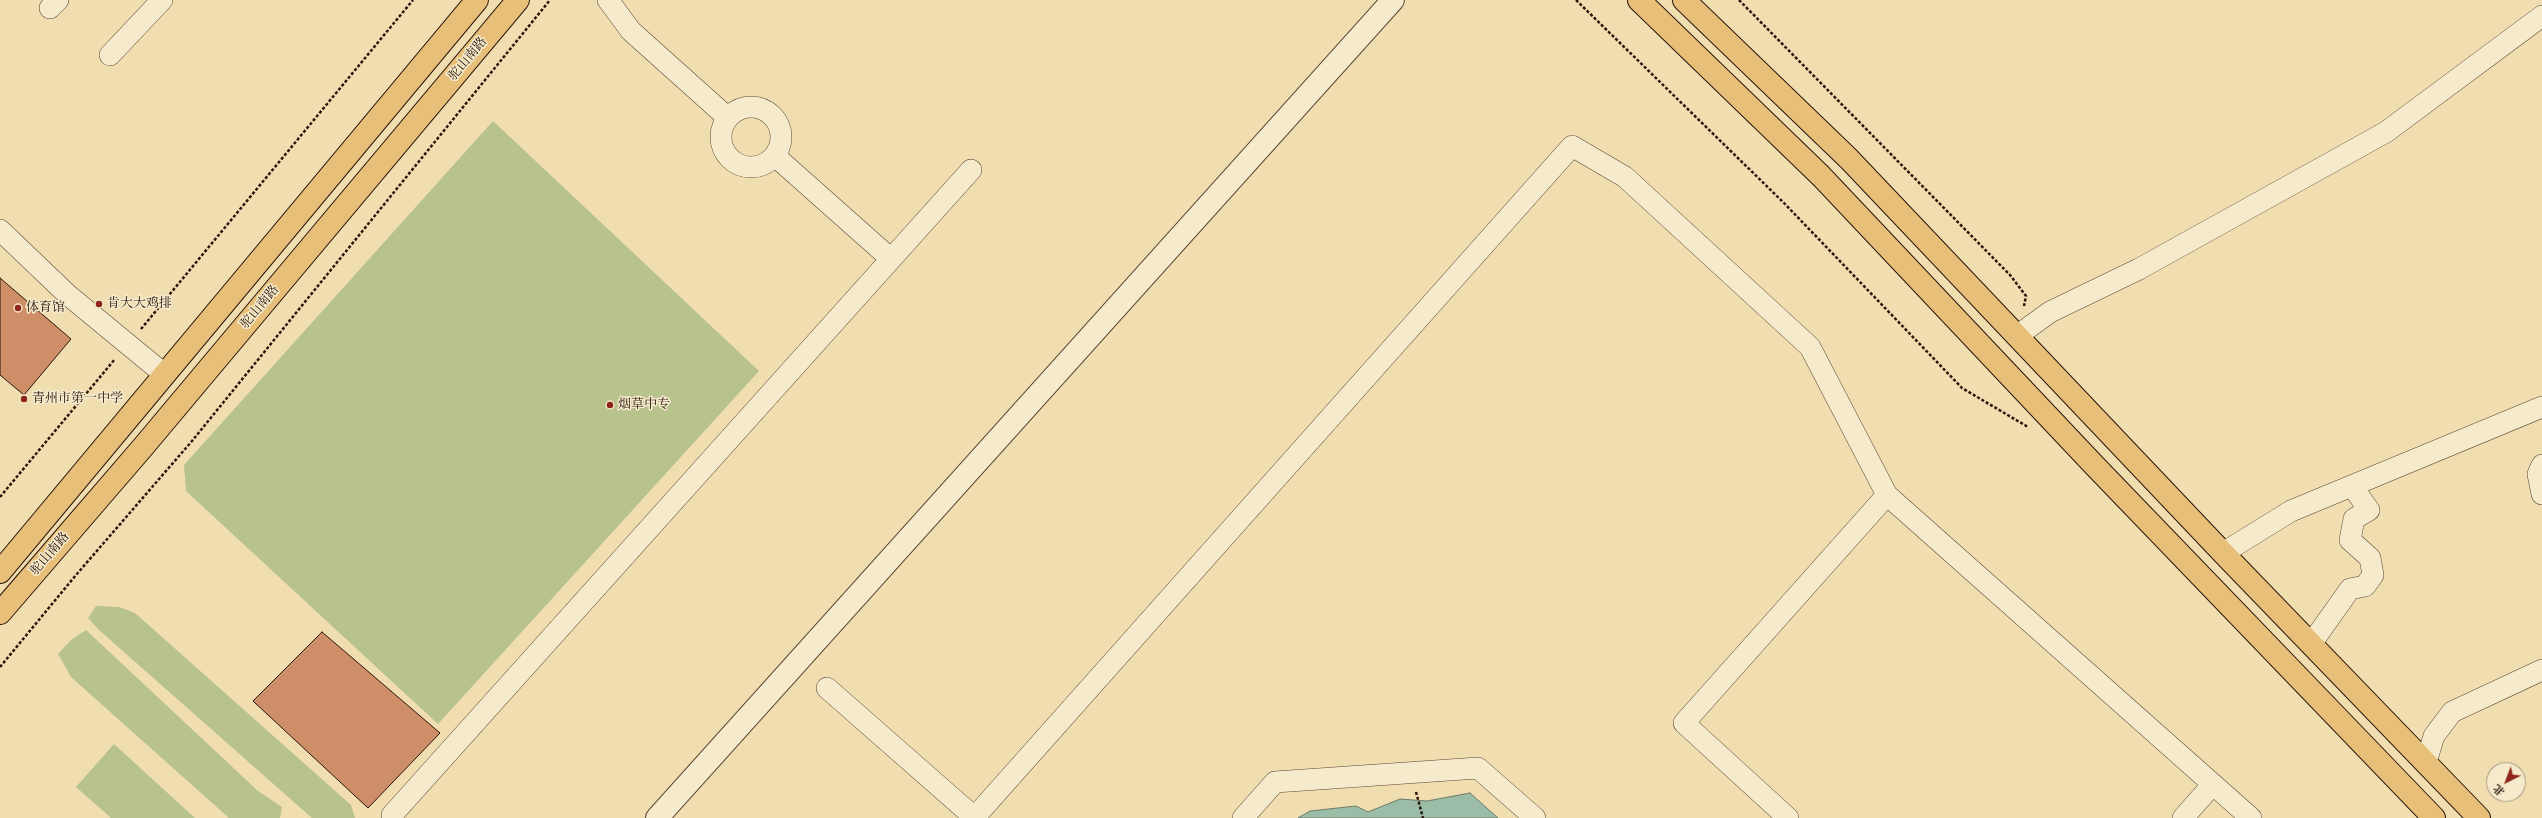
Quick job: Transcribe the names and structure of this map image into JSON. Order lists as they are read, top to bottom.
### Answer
{
  "streets": {
    "main road": ["驼山南路"]
  },
  "places": [
    "肯大大鸡排",
    "体育馆",
    "青州市第一中学",
    "烟草中专"
  ],
  "north": "bottom left"
}
